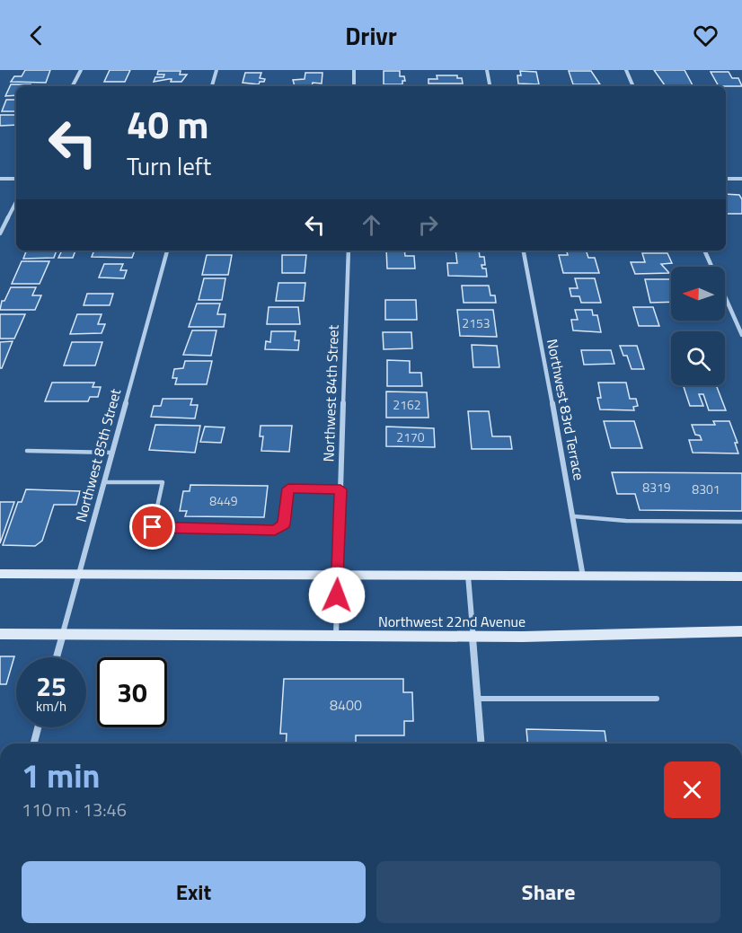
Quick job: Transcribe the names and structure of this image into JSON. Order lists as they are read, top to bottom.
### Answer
{
  "streets": {
    "main road": ["Northwest 22nd Avenue"],
    "street": ["Northwest 84th Street", "Northwest 83rd Terrace", "Northwest 85th Street"]
  },
  "crossings": [
    ["Northwest 84th Street", "Northwest 22nd Avenue"],
    ["Northwest 85th Street", "Northwest 22nd Avenue"]
  ],
  "house_numbers": [
    "2153",
    "2162",
    "2170",
    "8319",
    "8301",
    "8449",
    "8400"
  ],
  "north": "left",
  "page": {
    "header": "Drivr",
    "turn": ["40 m", "Turn left"],
    "speed": "25 km/h",
    "limit": "30",
    "heading": ["1 min", "110 m · 13:46"],
    "buttons": ["Exit", "Share"]
  }
}
